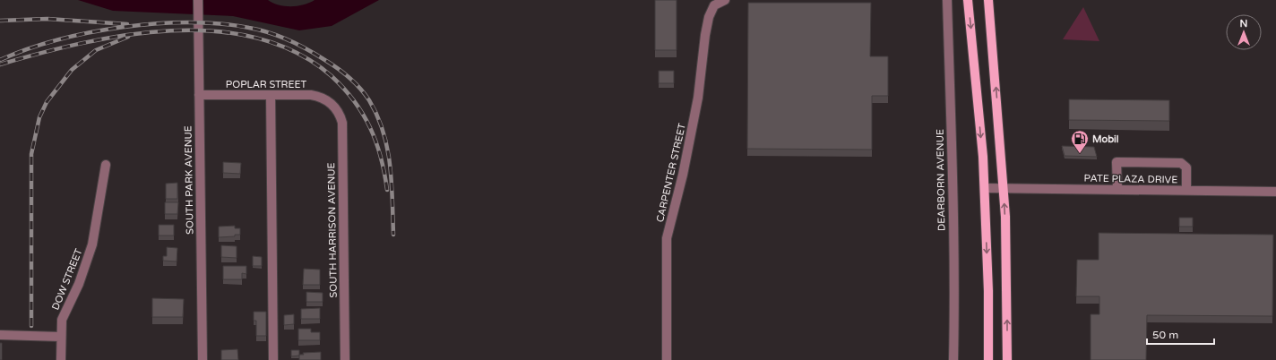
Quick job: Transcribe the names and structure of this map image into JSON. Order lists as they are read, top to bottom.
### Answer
{
  "streets": {
    "street": [
      "POPLAR STREET",
      "CARPENTER STREET",
      "PATE PLAZA DRIVE",
      "SOUTH PARK AVENUE",
      "DEARBORN AVENUE",
      "SOUTH HARRISON AVENUE",
      "DOW STREET"
    ]
  },
  "crossings": [
    ["POPLAR STREET", "SOUTH PARK AVENUE"],
    ["POPLAR STREET", "SOUTH HARRISON AVENUE"]
  ],
  "places": {
    "fuel station": ["Mobil"]
  },
  "scale_bar": "50 m",
  "north": "top"
}
